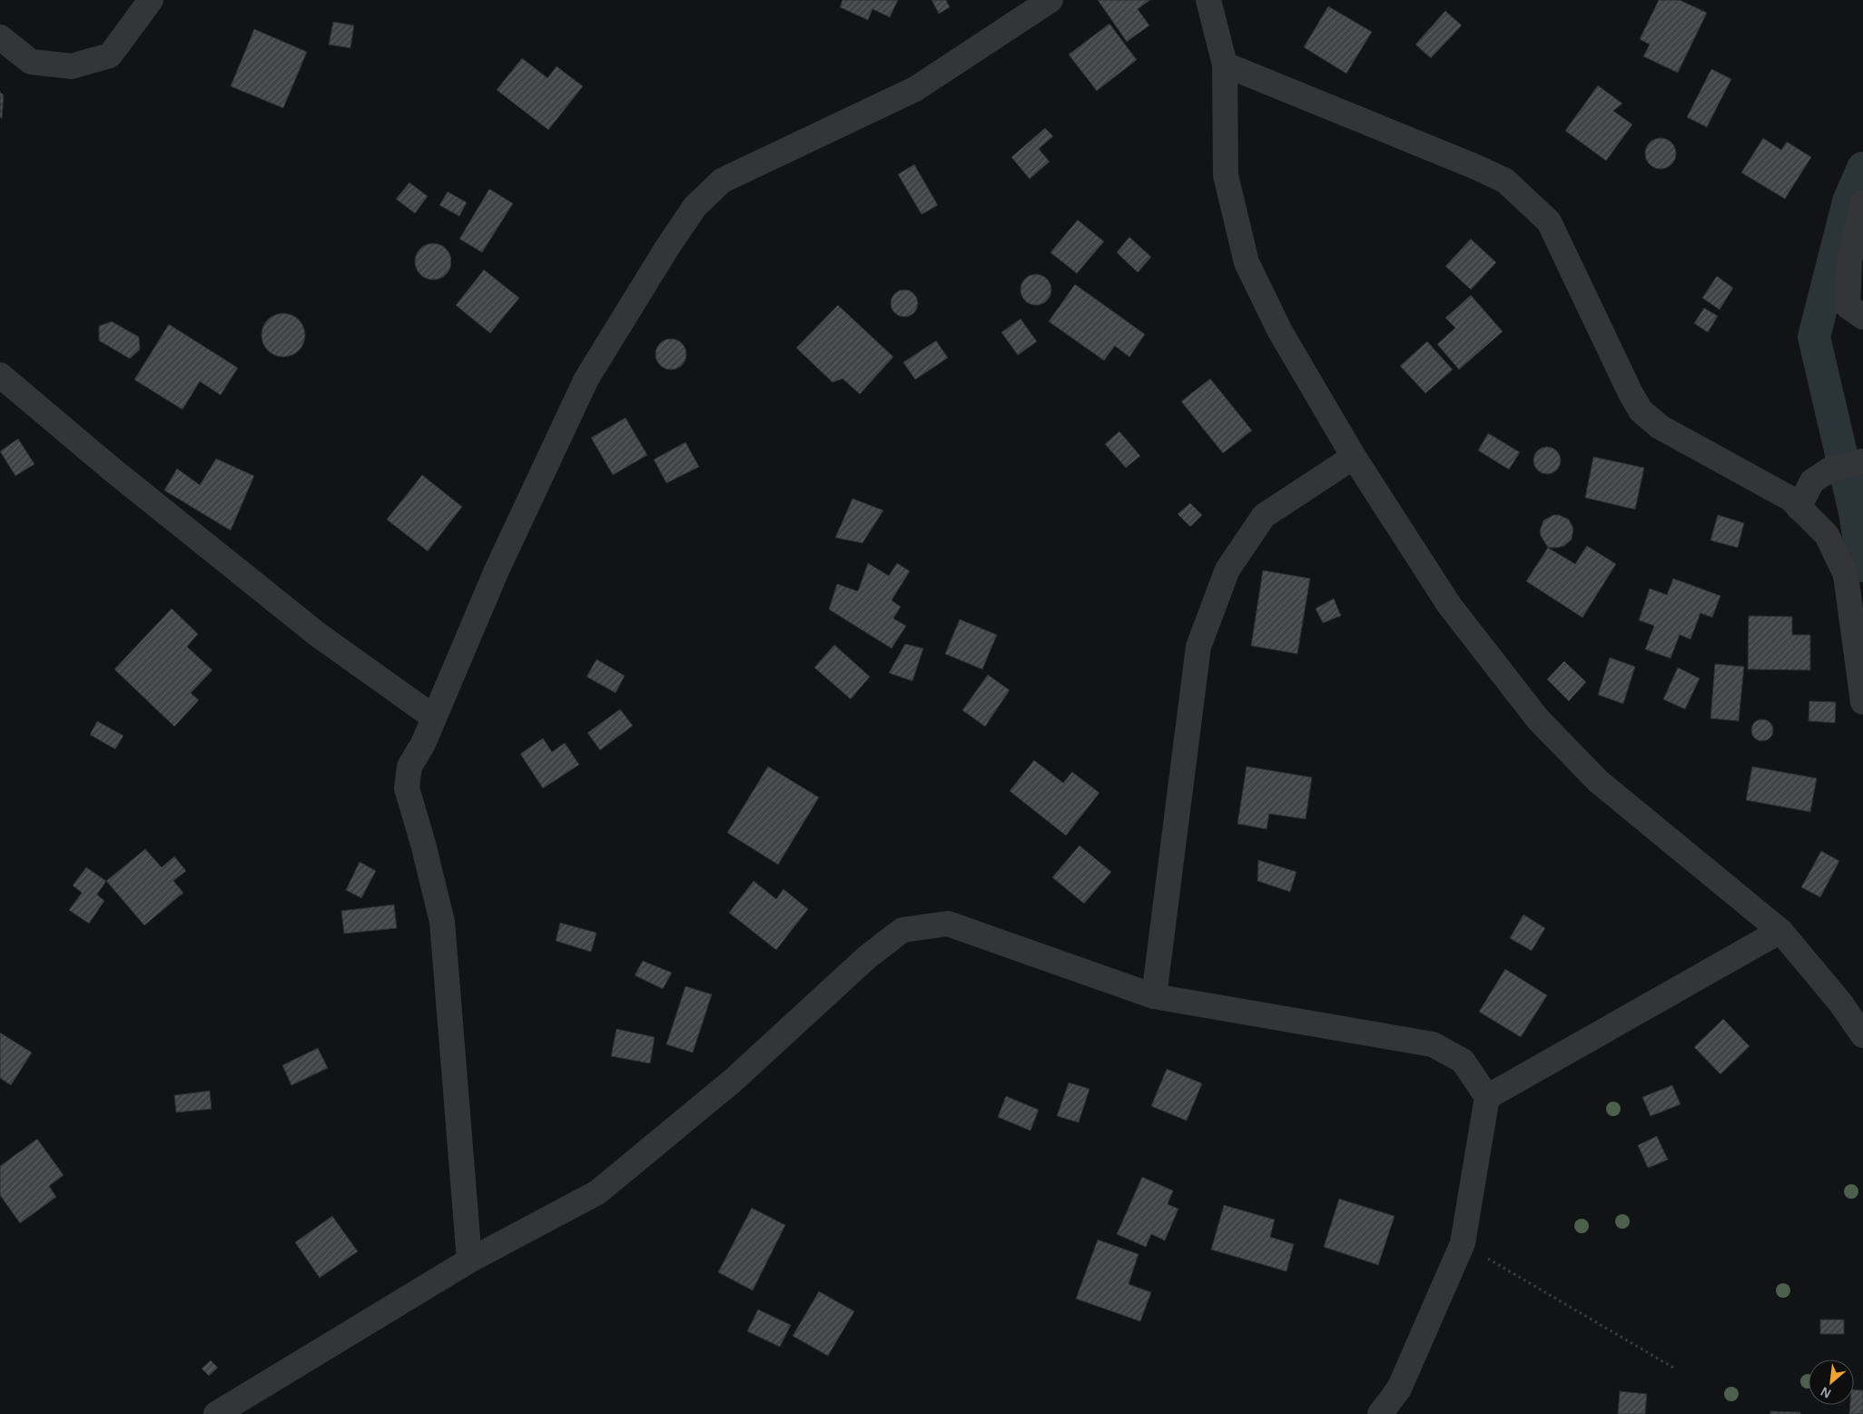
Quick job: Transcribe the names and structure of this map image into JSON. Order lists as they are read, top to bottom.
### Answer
{
  "north": "bottom left"
}
